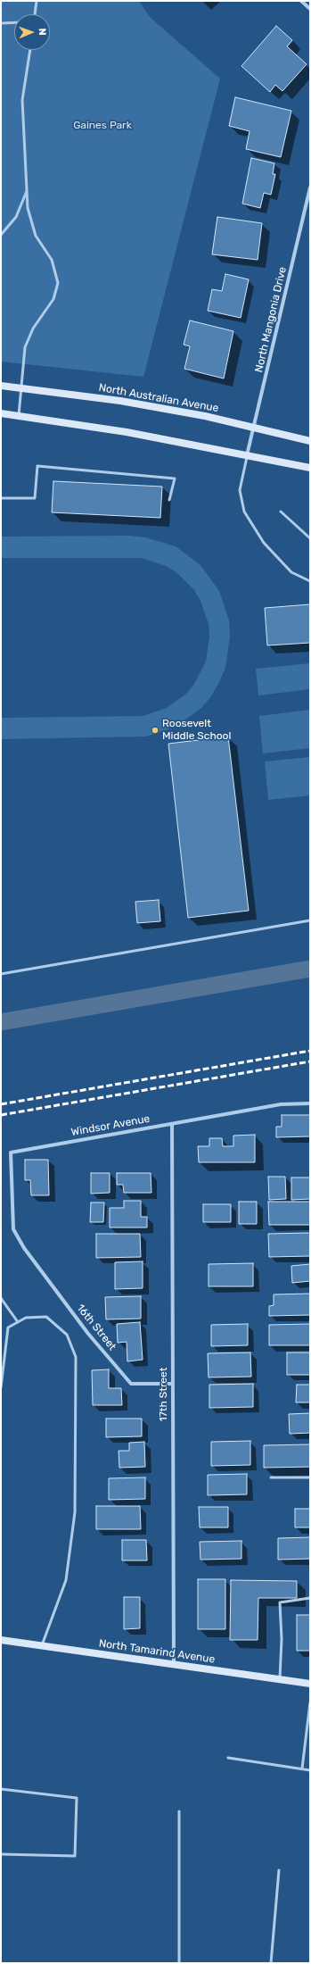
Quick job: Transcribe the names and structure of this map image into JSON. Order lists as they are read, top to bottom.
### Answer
{
  "streets": {
    "main road": ["North Australian Avenue", "North Tamarind Avenue"],
    "street": [
      "North Mangonia Drive",
      "Windsor Avenue",
      "16th Street",
      "17th Street"
    ]
  },
  "crossings": [
    ["North Mangonia Drive", "North Australian Avenue"],
    ["Windsor Avenue", "16th Street"],
    ["Windsor Avenue", "17th Street"],
    ["16th Street", "17th Street"],
    ["17th Street", "North Tamarind Avenue"]
  ],
  "parks": ["Gaines Park"],
  "places": ["Roosevelt Middle School"],
  "north": "right"
}
